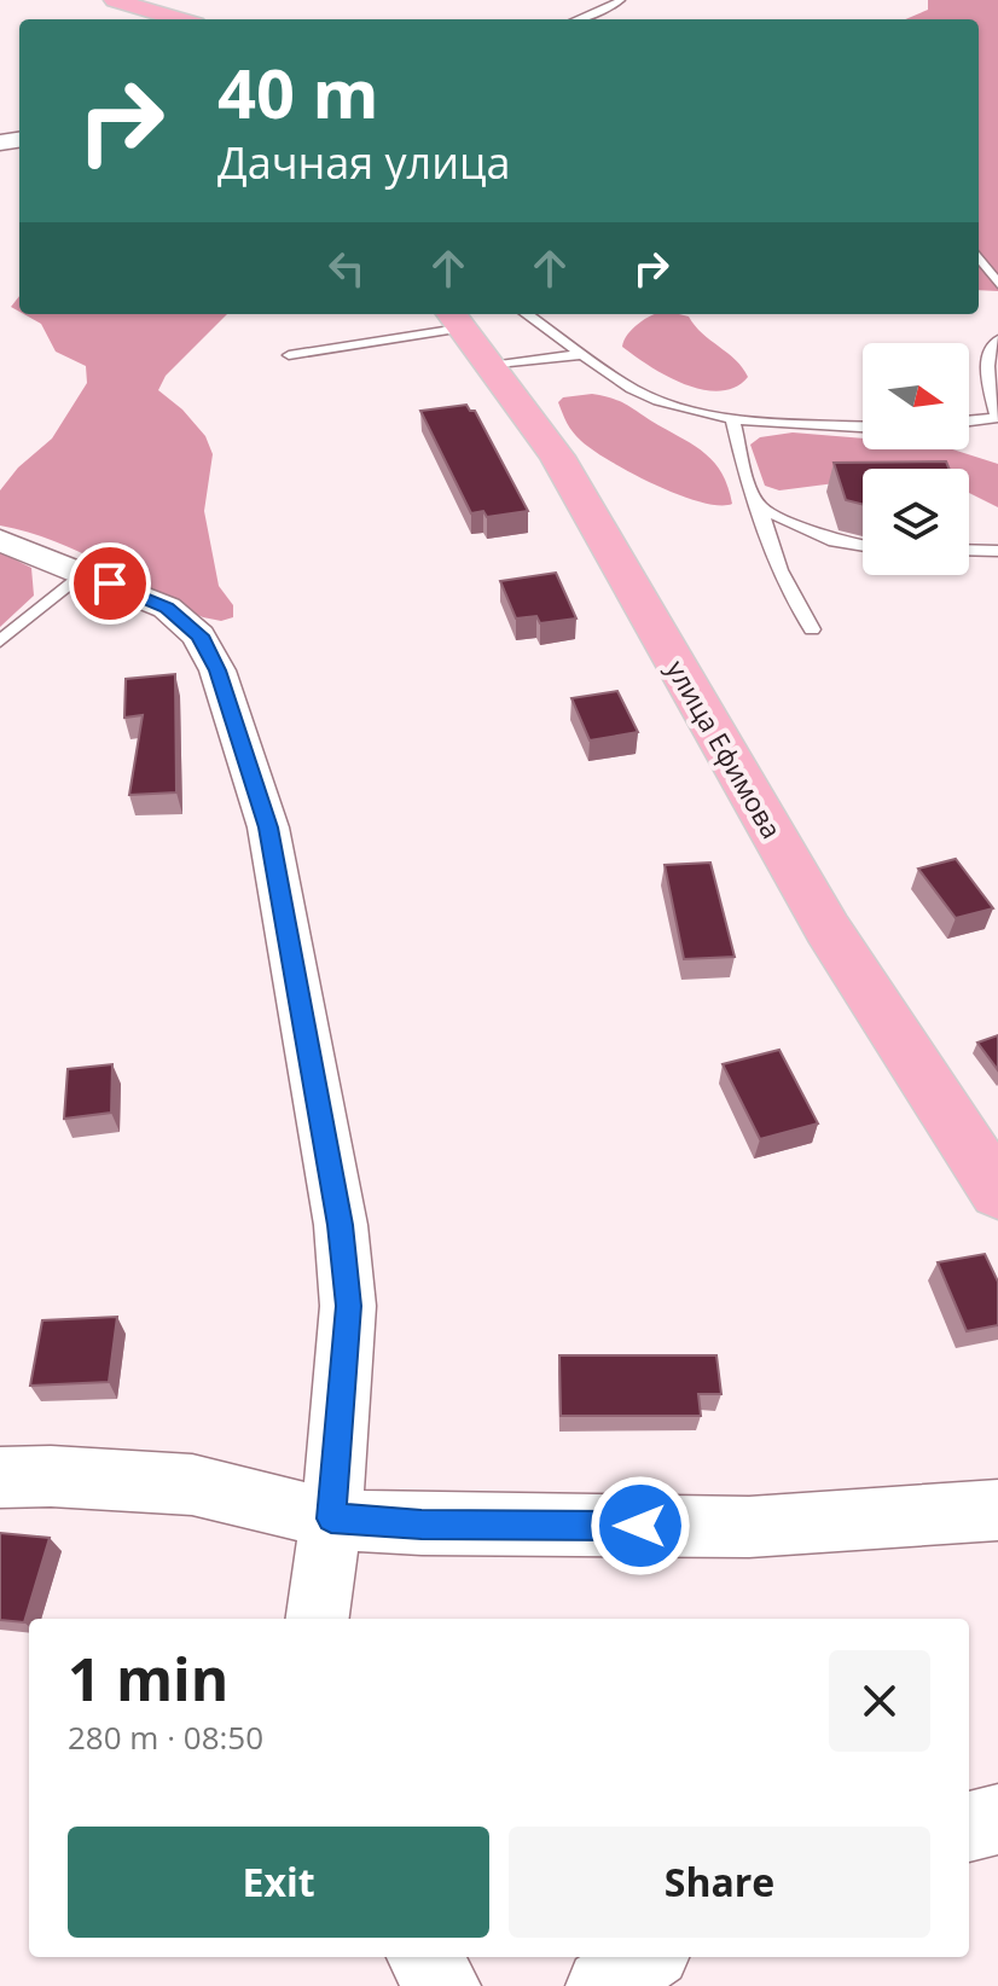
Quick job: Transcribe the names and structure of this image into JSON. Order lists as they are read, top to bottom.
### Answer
{
  "streets": {
    "main road": ["улица Ефимова"]
  },
  "north": "right",
  "page": {
    "turn": ["40 m", "Дачная улица"],
    "heading": ["1 min", "280 m · 08:50"],
    "buttons": ["Exit", "Share"]
  }
}
